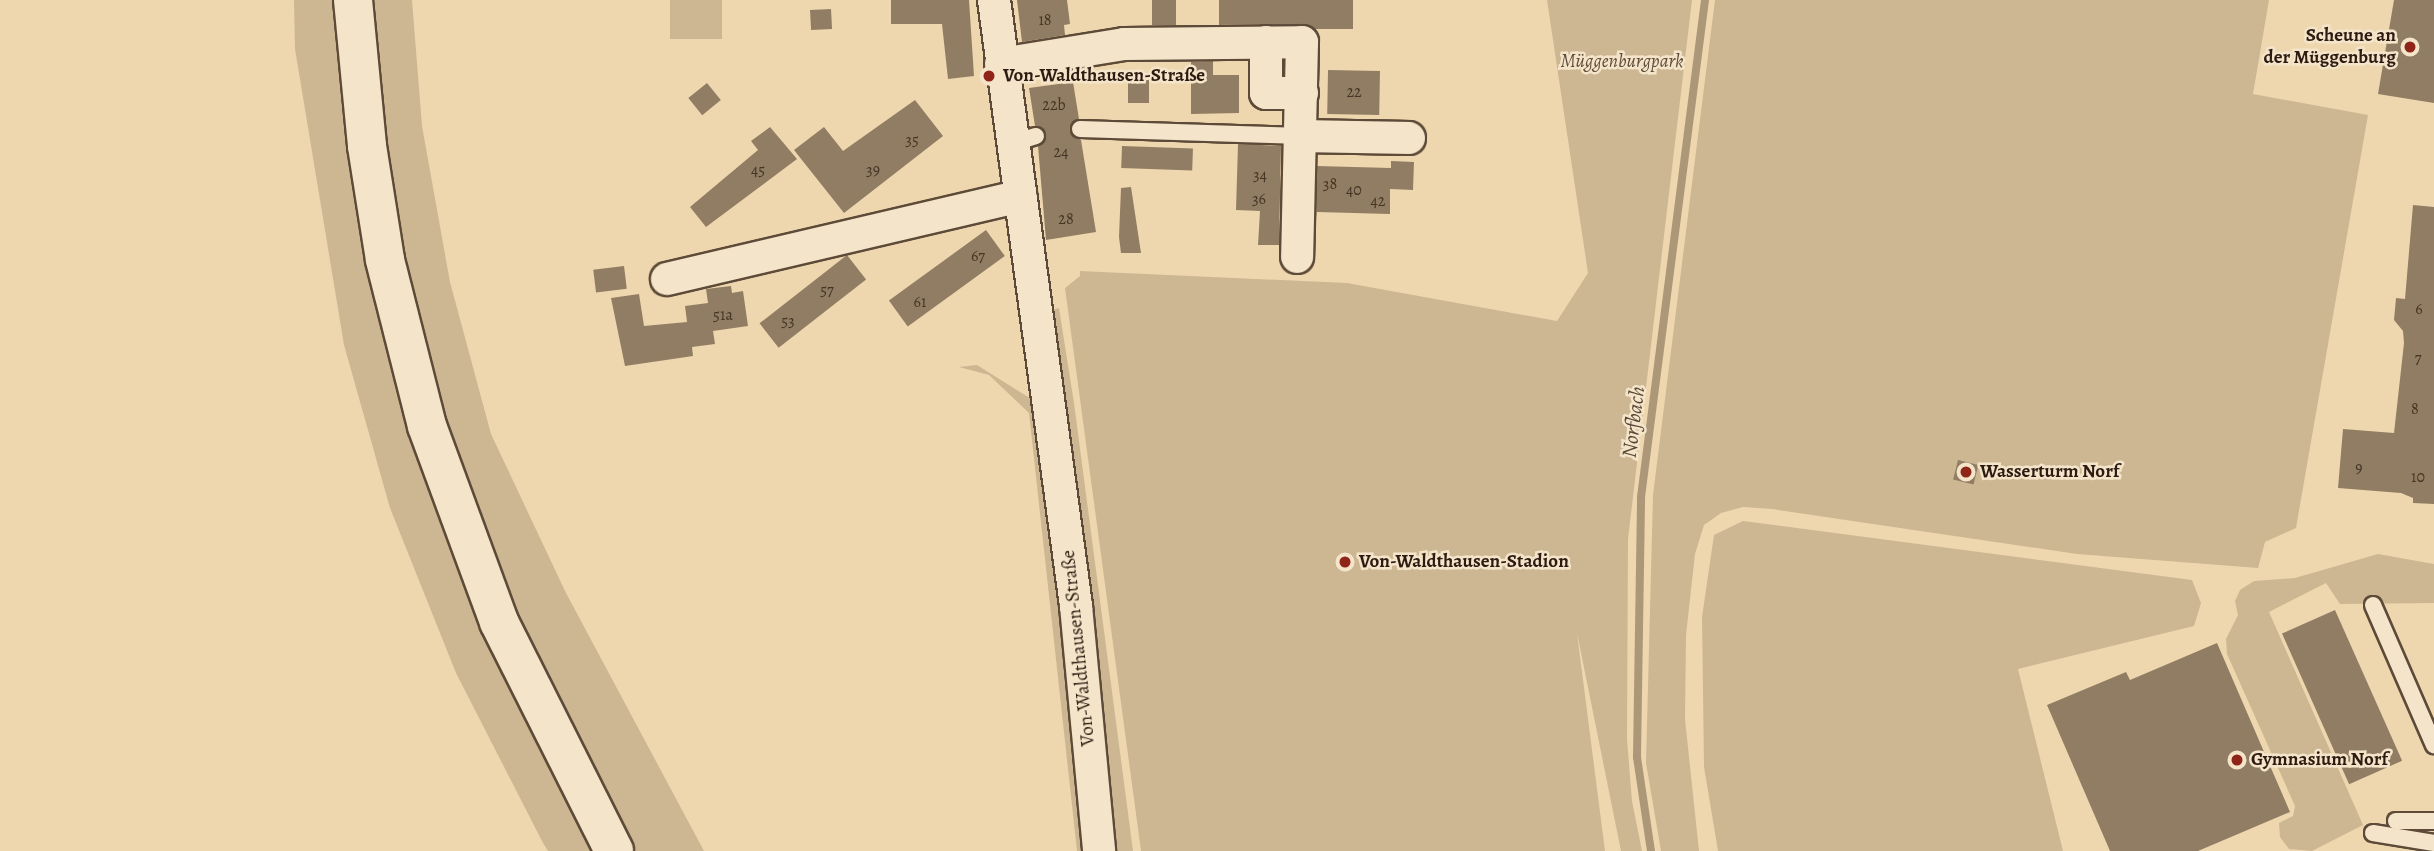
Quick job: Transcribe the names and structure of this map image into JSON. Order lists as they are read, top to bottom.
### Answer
{
  "streets": {
    "street": ["Von-Waldthausen-Straße"]
  },
  "water": ["Norfbach"],
  "parks": ["Müggenburgpark"],
  "places": [
    "Scheune an der Müggenburg",
    "Von-Waldthausen-Straße",
    "Wasserturm Norf",
    "Von-Waldthausen-Stadion",
    "Gymnasium Norf"
  ],
  "house_numbers": [
    "18",
    "22",
    "22b",
    "35",
    "24",
    "45",
    "39",
    "34",
    "38",
    "40",
    "36",
    "42",
    "28",
    "67",
    "57",
    "61",
    "6",
    "51a",
    "53",
    "7",
    "8",
    "9",
    "10"
  ]
}
